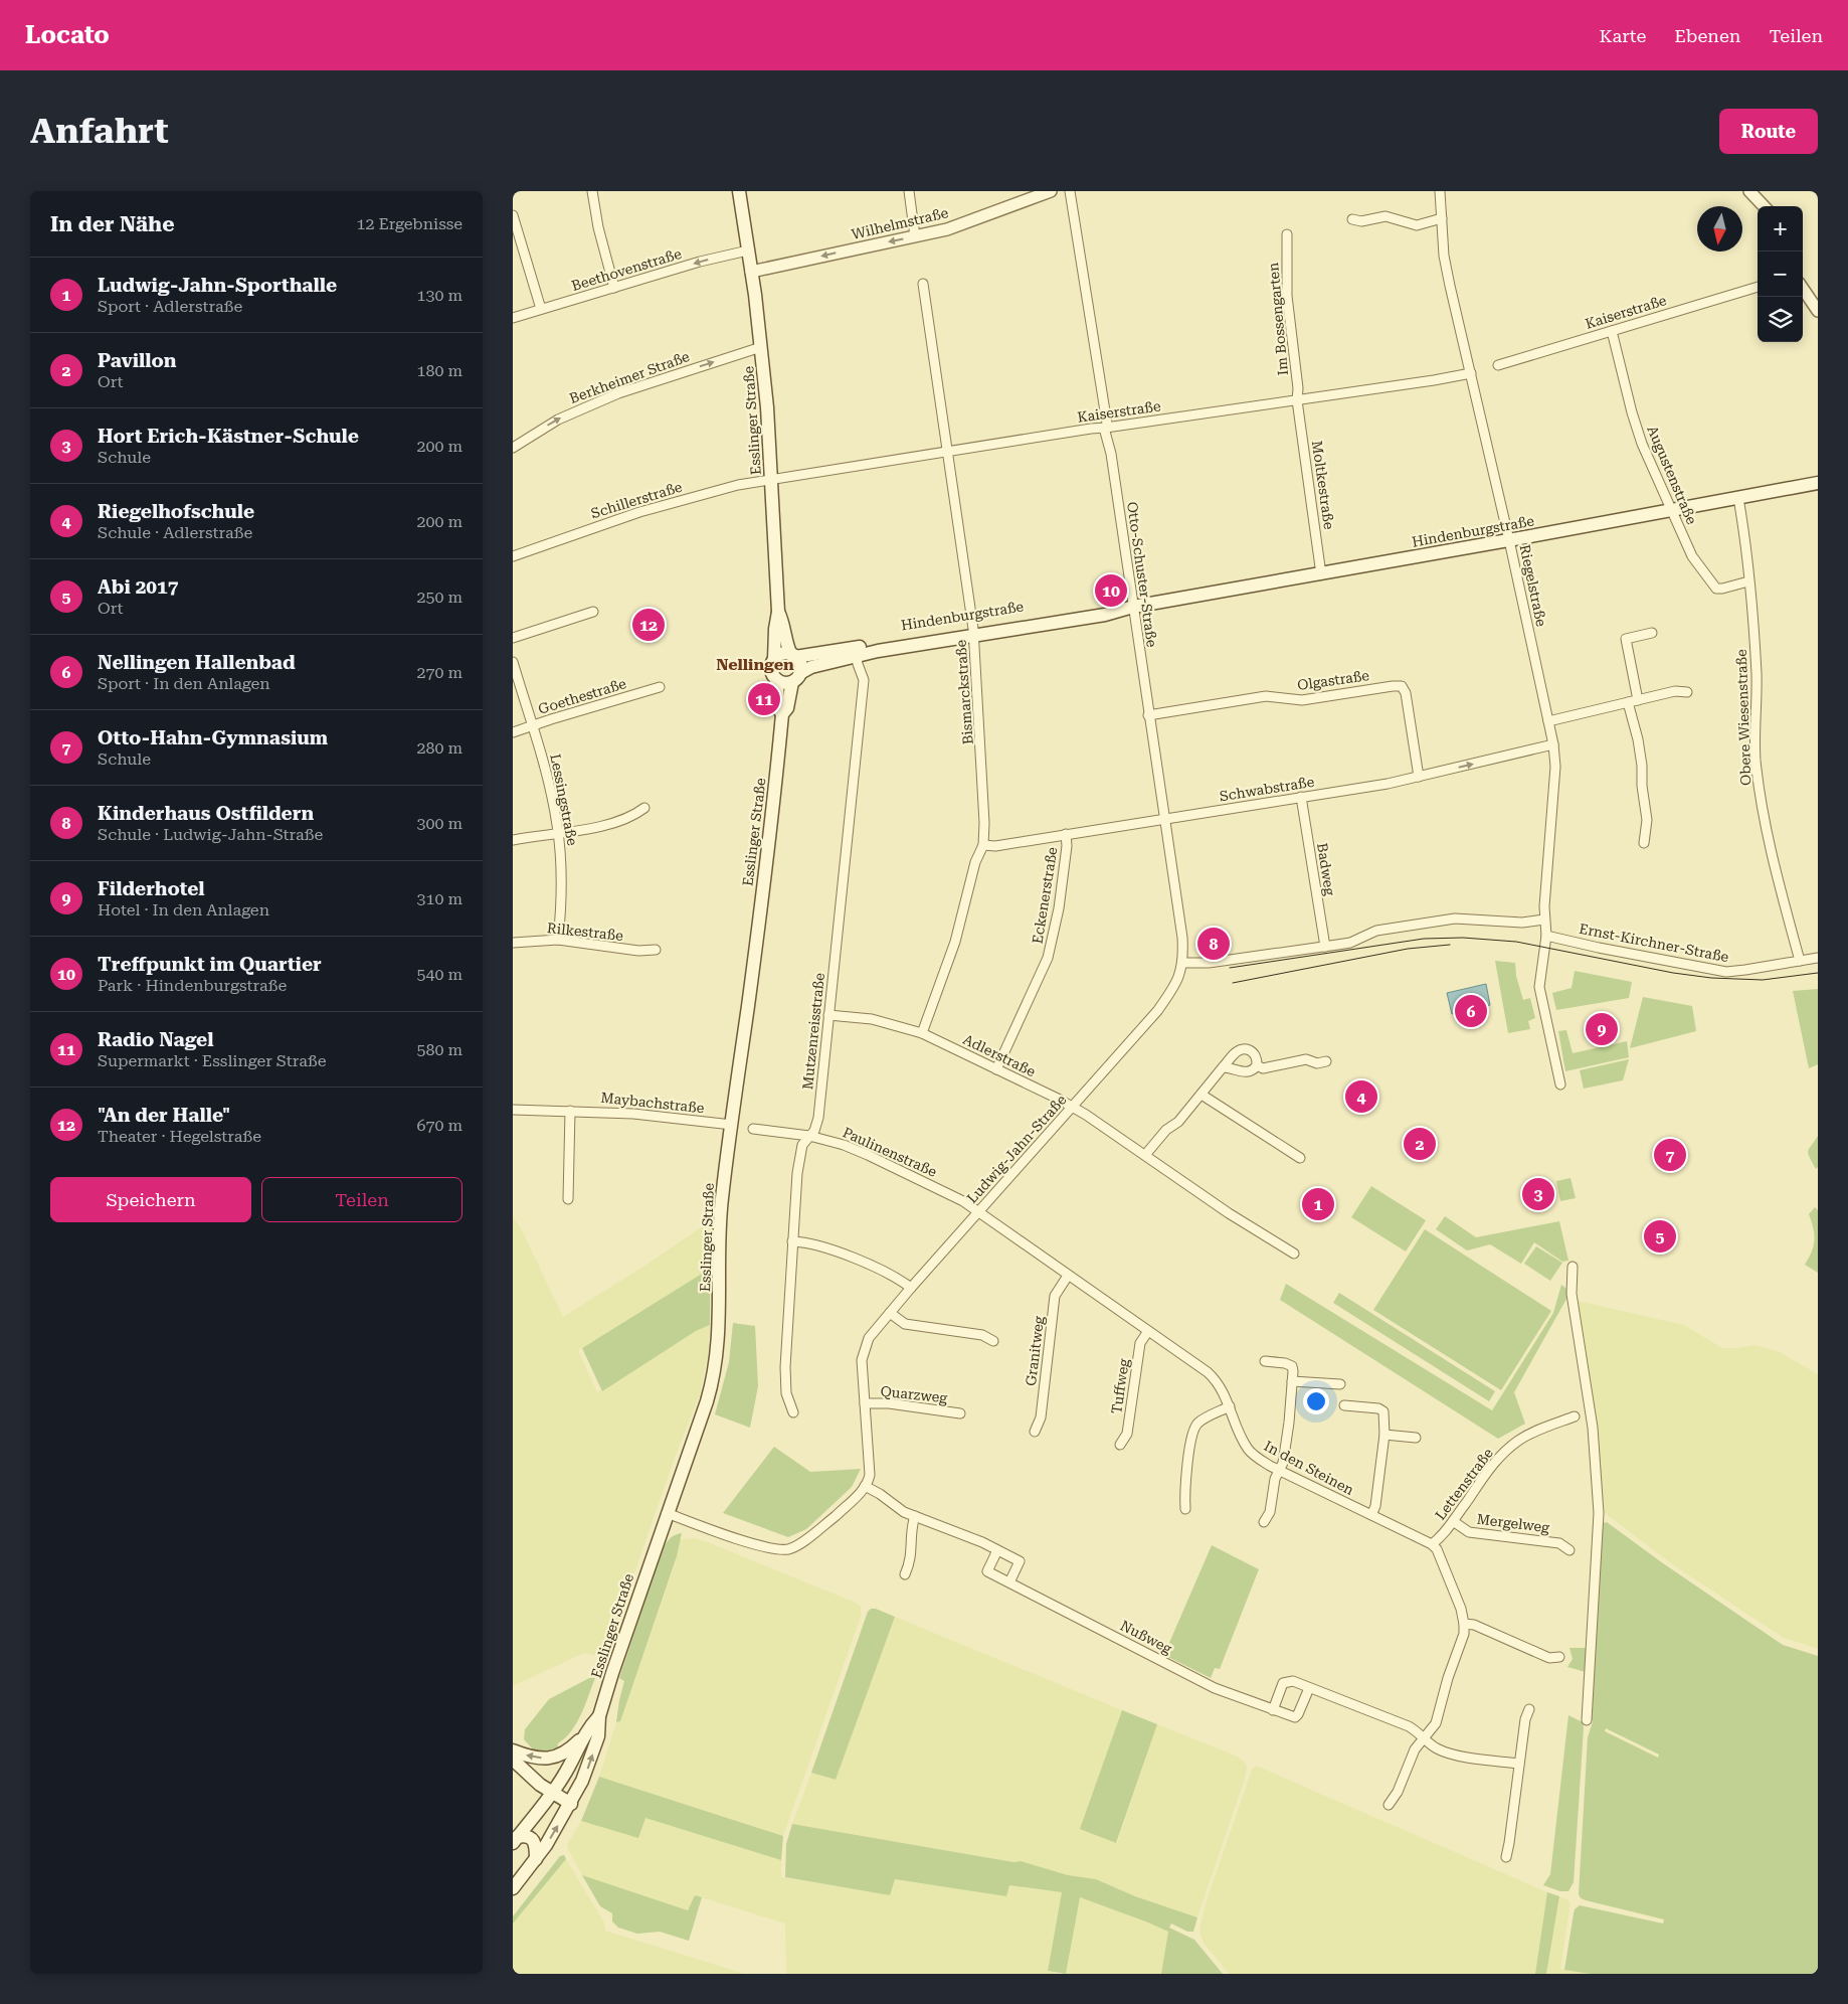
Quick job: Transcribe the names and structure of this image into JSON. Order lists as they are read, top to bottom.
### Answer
{
  "streets": {
    "main road": ["Esslinger Straße", "Hindenburgstraße"],
    "street": [
      "Wilhelmstraße",
      "Beethovenstraße",
      "Kaiserstraße",
      "Im Bossengarten",
      "Berkheimer Straße",
      "Augustenstraße",
      "Moltkestraße",
      "Schillerstraße",
      "Otto-Schuster-Straße",
      "Riegelstraße",
      "Olgastraße",
      "Bismarckstraße",
      "Goethestraße",
      "Obere Wiesenstraße",
      "Schwabstraße",
      "Lessingstraße",
      "Badweg",
      "Eckenerstraße",
      "Rilkestraße",
      "Ernst-Kirchner-Straße",
      "Mutzenreisstraße",
      "Adlerstraße",
      "Maybachstraße",
      "Ludwig-Jahn-Straße",
      "Paulinenstraße",
      "Granitweg",
      "Tuffweg",
      "Quarzweg",
      "In den Steinen",
      "Lettenstraße",
      "Mergelweg",
      "Nußweg"
    ]
  },
  "crossings": [
    ["Wilhelmstraße", "Esslinger Straße"],
    ["Beethovenstraße", "Esslinger Straße"],
    ["Kaiserstraße", "Im Bossengarten"],
    ["Kaiserstraße", "Esslinger Straße"],
    ["Kaiserstraße", "Augustenstraße"],
    ["Kaiserstraße", "Moltkestraße"],
    ["Kaiserstraße", "Schillerstraße"],
    ["Kaiserstraße", "Otto-Schuster-Straße"],
    ["Kaiserstraße", "Riegelstraße"],
    ["Kaiserstraße", "Bismarckstraße"],
    ["Im Bossengarten", "Moltkestraße"],
    ["Berkheimer Straße", "Esslinger Straße"],
    ["Esslinger Straße", "Schillerstraße"],
    ["Esslinger Straße", "Hindenburgstraße"],
    ["Esslinger Straße", "Maybachstraße"],
    ["Augustenstraße", "Hindenburgstraße"],
    ["Augustenstraße", "Obere Wiesenstraße"],
    ["Moltkestraße", "Hindenburgstraße"],
    ["Hindenburgstraße", "Otto-Schuster-Straße"],
    ["Hindenburgstraße", "Riegelstraße"],
    ["Hindenburgstraße", "Bismarckstraße"],
    ["Hindenburgstraße", "Obere Wiesenstraße"],
    ["Hindenburgstraße", "Mutzenreisstraße"],
    ["Otto-Schuster-Straße", "Olgastraße"],
    ["Otto-Schuster-Straße", "Schwabstraße"],
    ["Otto-Schuster-Straße", "Ludwig-Jahn-Straße"],
    ["Riegelstraße", "Schwabstraße"],
    ["Riegelstraße", "Ernst-Kirchner-Straße"],
    ["Olgastraße", "Schwabstraße"],
    ["Bismarckstraße", "Schwabstraße"],
    ["Bismarckstraße", "Adlerstraße"],
    ["Goethestraße", "Lessingstraße"],
    ["Obere Wiesenstraße", "Ernst-Kirchner-Straße"],
    ["Schwabstraße", "Badweg"],
    ["Schwabstraße", "Eckenerstraße"],
    ["Lessingstraße", "Rilkestraße"],
    ["Eckenerstraße", "Adlerstraße"],
    ["Mutzenreisstraße", "Adlerstraße"],
    ["Mutzenreisstraße", "Paulinenstraße"],
    ["Adlerstraße", "Ludwig-Jahn-Straße"],
    ["Ludwig-Jahn-Straße", "Paulinenstraße"],
    ["Ludwig-Jahn-Straße", "Quarzweg"],
    ["Ludwig-Jahn-Straße", "In den Steinen"],
    ["Paulinenstraße", "In den Steinen"],
    ["Granitweg", "In den Steinen"],
    ["Tuffweg", "In den Steinen"],
    ["In den Steinen", "Lettenstraße"],
    ["Lettenstraße", "Mergelweg"]
  ],
  "one_way": ["Wilhelmstraße", "Beethovenstraße", "Berkheimer Straße"],
  "districts": ["Nellingen"],
  "north": "bottom",
  "page": {
    "header": "Locato",
    "nav": ["Karte", "Ebenen", "Teilen"],
    "buttons": [
      "Route",
      ["Speichern", "Teilen"]
    ],
    "title": "Anfahrt",
    "heading": ["In der Nähe", "12 Ergebnisse"],
    "map_buttons": ["+", "−"],
    "list": [
      {
        "mark": "1",
        "name": "Ludwig-Jahn-Sporthalle",
        "note": "Sport · Adlerstraße",
        "value": "130 m"
      },
      {
        "mark": "2",
        "name": "Pavillon",
        "note": "Ort",
        "value": "180 m"
      },
      {
        "mark": "3",
        "name": "Hort Erich-Kästner-Schule",
        "note": "Schule",
        "value": "200 m"
      },
      {
        "mark": "4",
        "name": "Riegelhofschule",
        "note": "Schule · Adlerstraße",
        "value": "200 m"
      },
      {
        "mark": "5",
        "name": "Abi 2017",
        "note": "Ort",
        "value": "250 m"
      },
      {
        "mark": "6",
        "name": "Nellingen Hallenbad",
        "note": "Sport · In den Anlagen",
        "value": "270 m"
      },
      {
        "mark": "7",
        "name": "Otto-Hahn-Gymnasium",
        "note": "Schule",
        "value": "280 m"
      },
      {
        "mark": "8",
        "name": "Kinderhaus Ostfildern",
        "note": "Schule · Ludwig-Jahn-Straße",
        "value": "300 m"
      },
      {
        "mark": "9",
        "name": "Filderhotel",
        "note": "Hotel · In den Anlagen",
        "value": "310 m"
      },
      {
        "mark": "10",
        "name": "Treffpunkt im Quartier",
        "note": "Park · Hindenburgstraße",
        "value": "540 m"
      },
      {
        "mark": "11",
        "name": "Radio Nagel",
        "note": "Supermarkt · Esslinger Straße",
        "value": "580 m"
      },
      {
        "mark": "12",
        "name": "\"An der Halle\"",
        "note": "Theater · Hegelstraße",
        "value": "670 m"
      }
    ],
    "pins": [
      "10",
      "12",
      "11",
      "8",
      "6",
      "9",
      "4",
      "2",
      "7",
      "3",
      "1",
      "5"
    ]
  }
}
